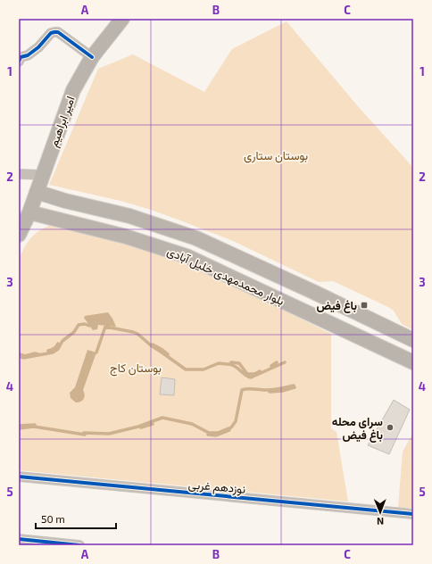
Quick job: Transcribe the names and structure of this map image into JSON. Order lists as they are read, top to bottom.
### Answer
{
  "streets": {
    "main road": ["امیر ابراهیم", "بلوار محمدمهدی خلیل آبادی"],
    "street": ["نوزدهم غربی"]
  },
  "crossings": [
    ["امیر ابراهیم", "بلوار محمدمهدی خلیل آبادی"]
  ],
  "parks": ["بوستان ستاری", "بوستان کاج"],
  "places": {
    "transit": ["باغ فیض"],
    "other": ["سرای محله باغ فیض"]
  },
  "scale_bar": "50 m",
  "north": "bottom",
  "grid": {
    "columns": ["A", "B", "C"],
    "rows": [
      "1",
      "2",
      "3",
      "4",
      "5"
    ]
  }
}
